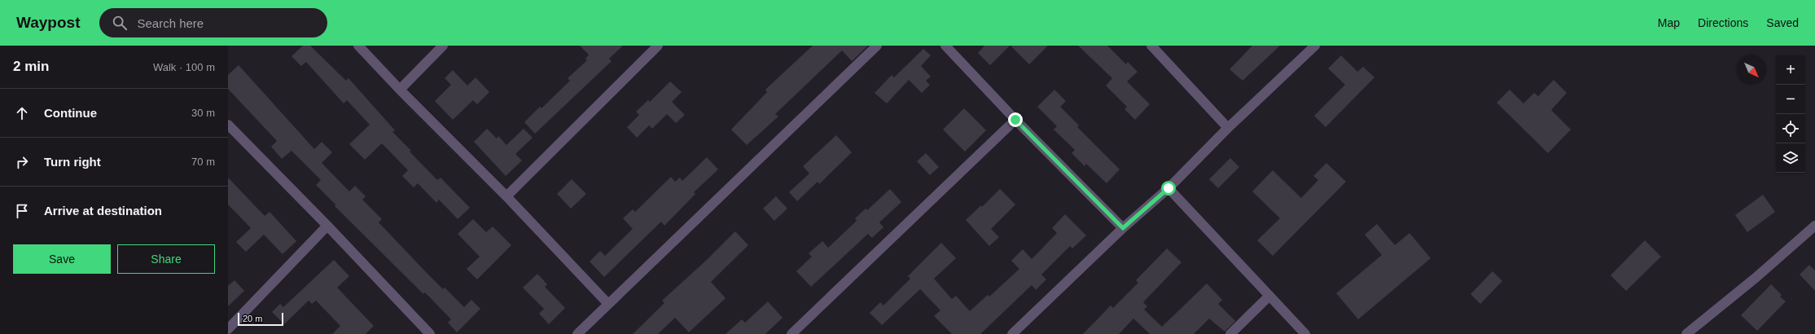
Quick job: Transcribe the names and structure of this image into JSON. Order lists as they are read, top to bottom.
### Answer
{
  "scale_bar": "20 m",
  "north": "bottom right",
  "page": {
    "header": "Waypost",
    "search": "Search here",
    "nav": ["Map", "Directions", "Saved"],
    "heading": ["2 min", "Walk · 100 m"],
    "map_buttons": ["+", "−"],
    "list": [
      ["Continue", "30 m"],
      ["Turn right", "70 m"],
      "Arrive at destination"
    ],
    "buttons": ["Save", "Share"],
    "scale": "20 m"
  }
}
